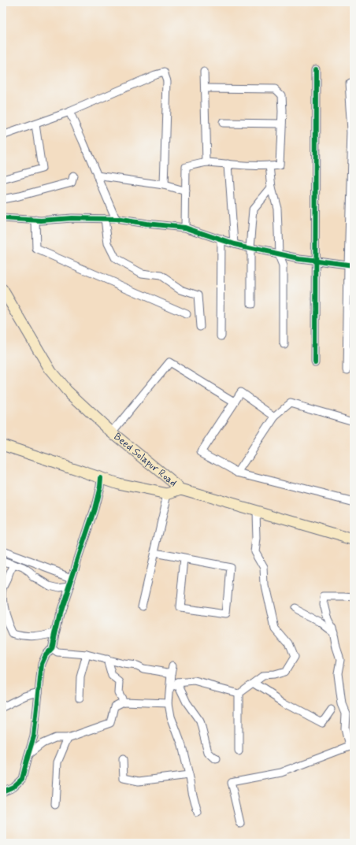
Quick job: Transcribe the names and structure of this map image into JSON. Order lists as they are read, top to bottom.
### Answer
{
  "streets": {
    "main road": ["Beed Solapur Road"]
  }
}
